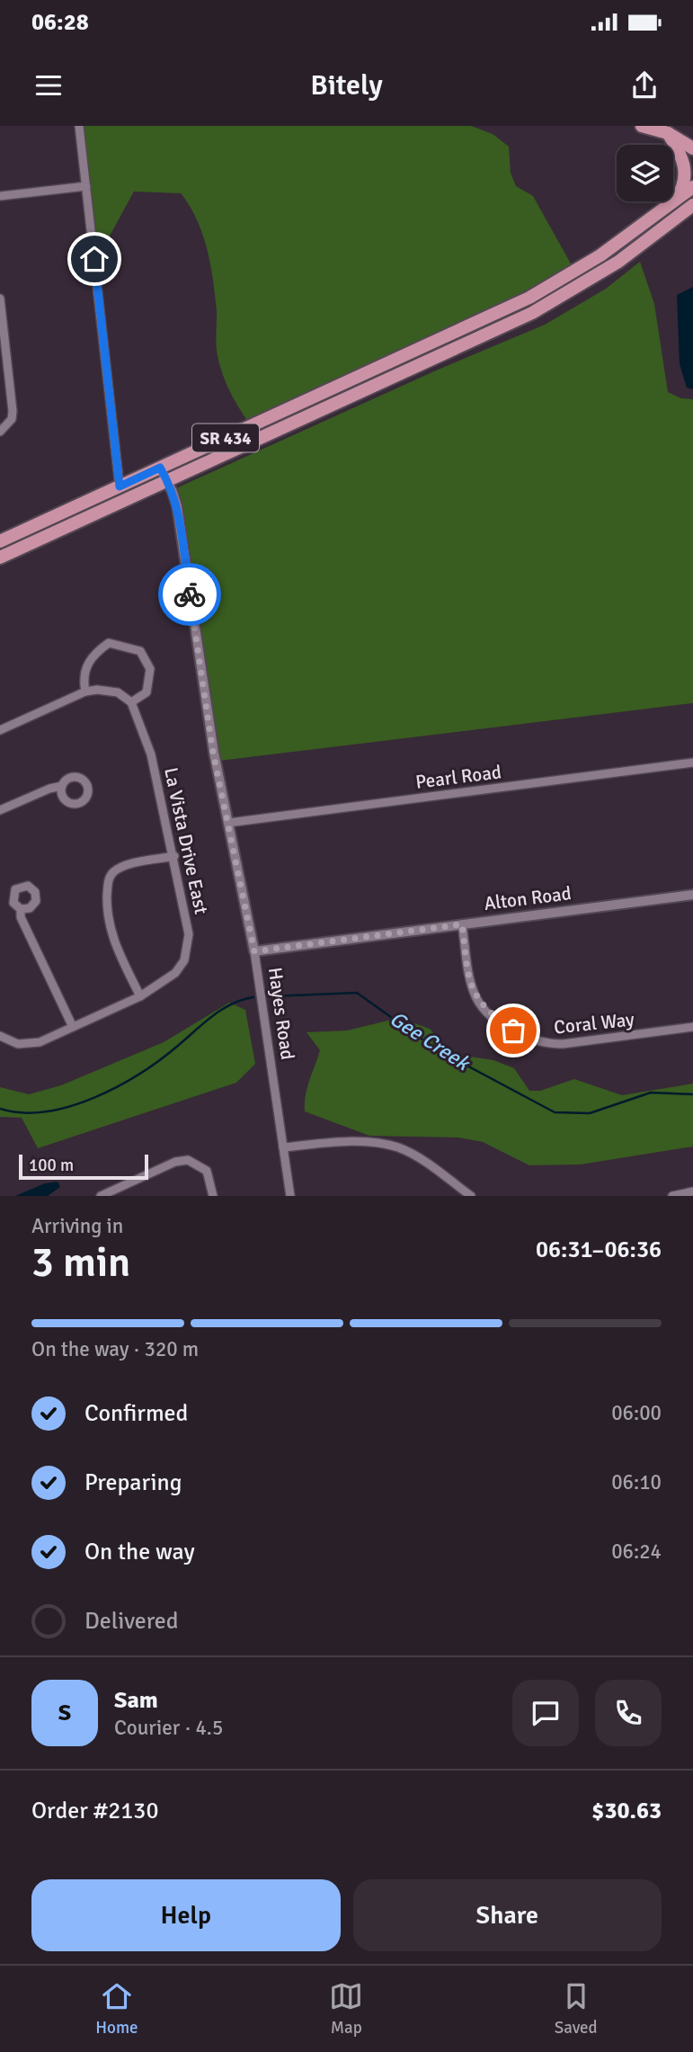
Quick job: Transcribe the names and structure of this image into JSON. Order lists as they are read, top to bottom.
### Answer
{
  "streets": {
    "main road": ["SR 434"],
    "street": [
      "Pearl Road",
      "La Vista Drive East",
      "Alton Road",
      "Hayes Road",
      "Coral Way"
    ]
  },
  "crossings": [
    ["SR 434", "Hayes Road"],
    ["Pearl Road", "Hayes Road"],
    ["Alton Road", "Hayes Road"],
    ["Alton Road", "Coral Way"]
  ],
  "water": ["Gee Creek"],
  "scale_bar": "100 m",
  "page": {
    "status": "06:28",
    "header": "Bitely",
    "scale": "100 m",
    "heading": ["3 min", "Arriving in", "06:31–06:36"],
    "panel": [
      "Sam",
      "Courier · 4.5",
      "Order #2130",
      "$30.63"
    ],
    "bar": "On the way · 320 m",
    "list": [
      ["Confirmed", "06:00"],
      ["Preparing", "06:10"],
      ["On the way", "06:24"],
      "Delivered"
    ],
    "round": "S",
    "buttons": ["Help", "Share"],
    "tabs": ["Home", "Map", "Saved"]
  }
}
